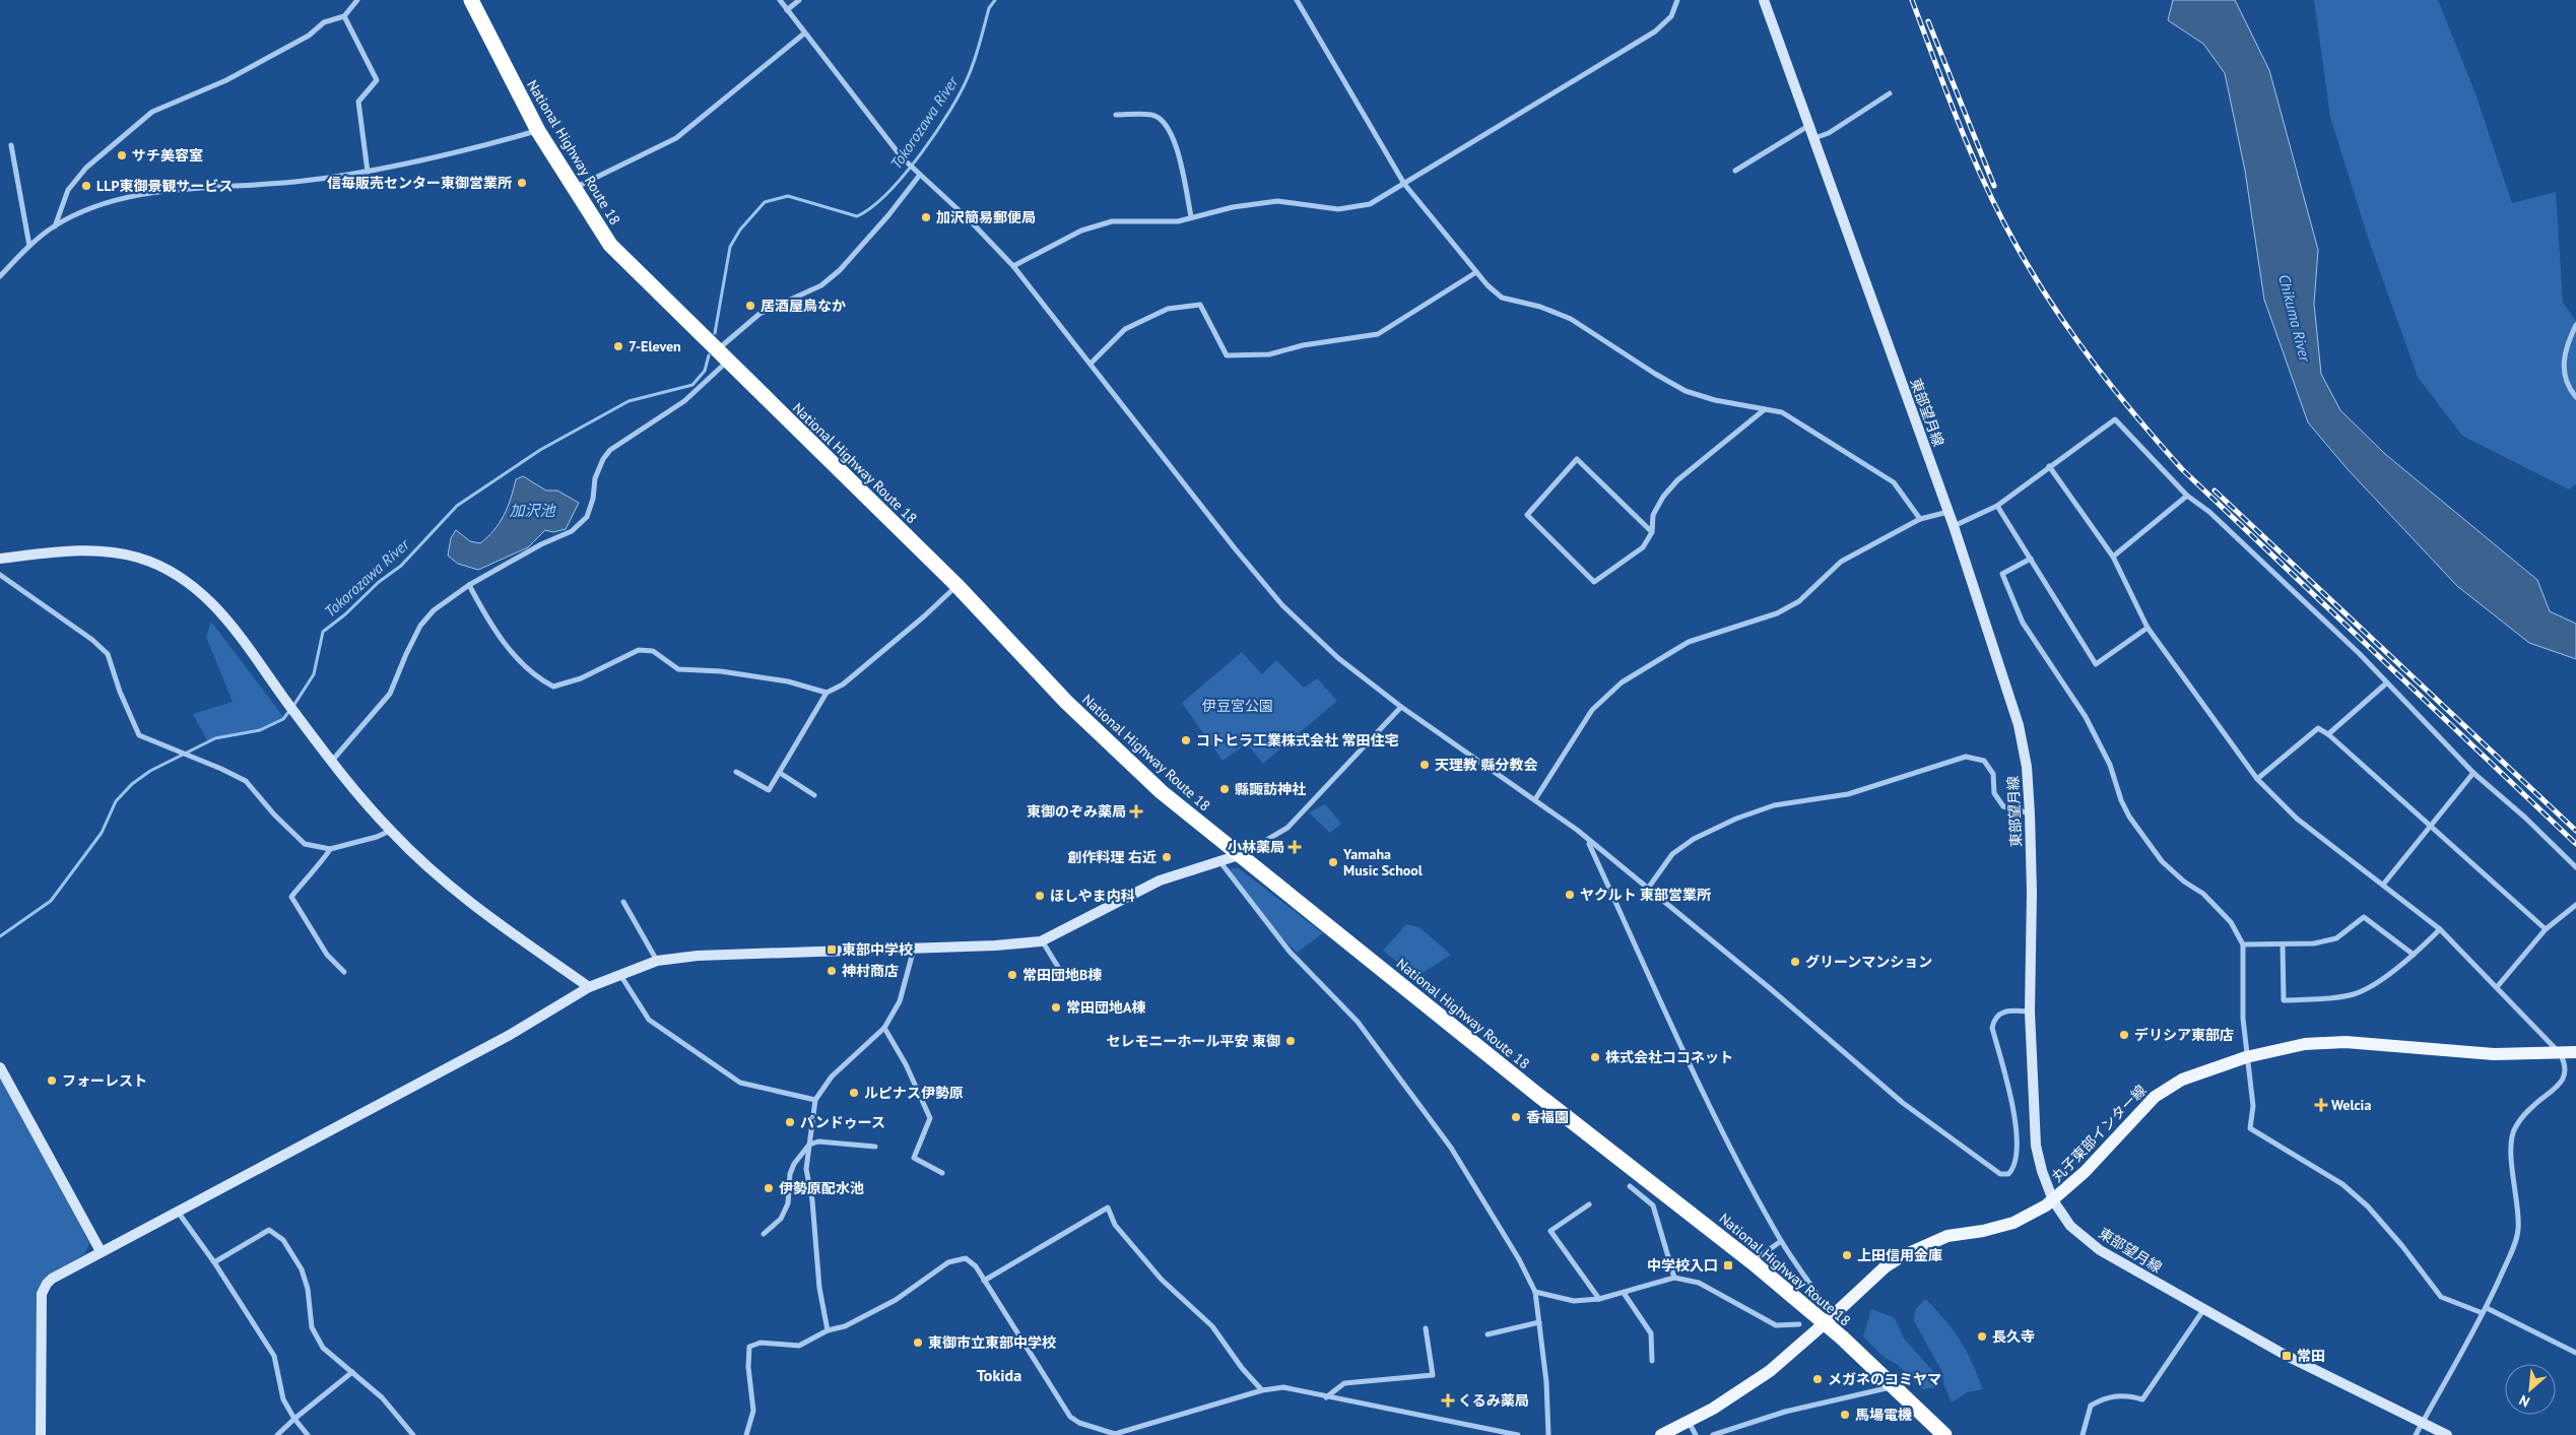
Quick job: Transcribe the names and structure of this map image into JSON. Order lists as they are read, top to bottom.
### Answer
{
  "streets": {
    "highway": ["National Highway Route 18"],
    "main road": ["丸子東部インター線"],
    "street": ["東部望月線"]
  },
  "crossings": [
    ["National Highway Route 18", "丸子東部インター線"],
    ["東部望月線", "丸子東部インター線"]
  ],
  "districts": ["Tokida"],
  "water": ["Tokorozawa River", "Chikuma River", "加沢池"],
  "parks": ["伊豆宮公園"],
  "places": {
    "other": [
      "サチ美容室",
      "信毎販売センター東御営業所",
      "LLP東御景観サービス",
      "加沢簡易郵便局",
      "居酒屋鳥なか",
      "7-Eleven",
      "コトヒラ工業株式会社 常田住宅",
      "天理教 縣分教会",
      "縣諏訪神社",
      "創作料理 右近",
      "Yamaha Music School",
      "ヤクルト 東部営業所",
      "ほしやま内科",
      "グリーンマンション",
      "神村商店",
      "常田団地B棟",
      "常田団地A棟",
      "デリシア東部店",
      "セレモニーホール平安 東御",
      "株式会社ココネット",
      "フォーレスト",
      "ルピナス伊勢原",
      "香福園",
      "パンドゥース",
      "伊勢原配水池",
      "上田信用金庫",
      "長久寺",
      "東御市立東部中学校",
      "メガネのコミヤマ",
      "馬場電機"
    ],
    "health": [
      "東御のぞみ薬局",
      "小林薬局",
      "Welcia",
      "くるみ薬局"
    ],
    "transit": ["東部中学校", "中学校入口", "常田"]
  },
  "north": "bottom left"
}
